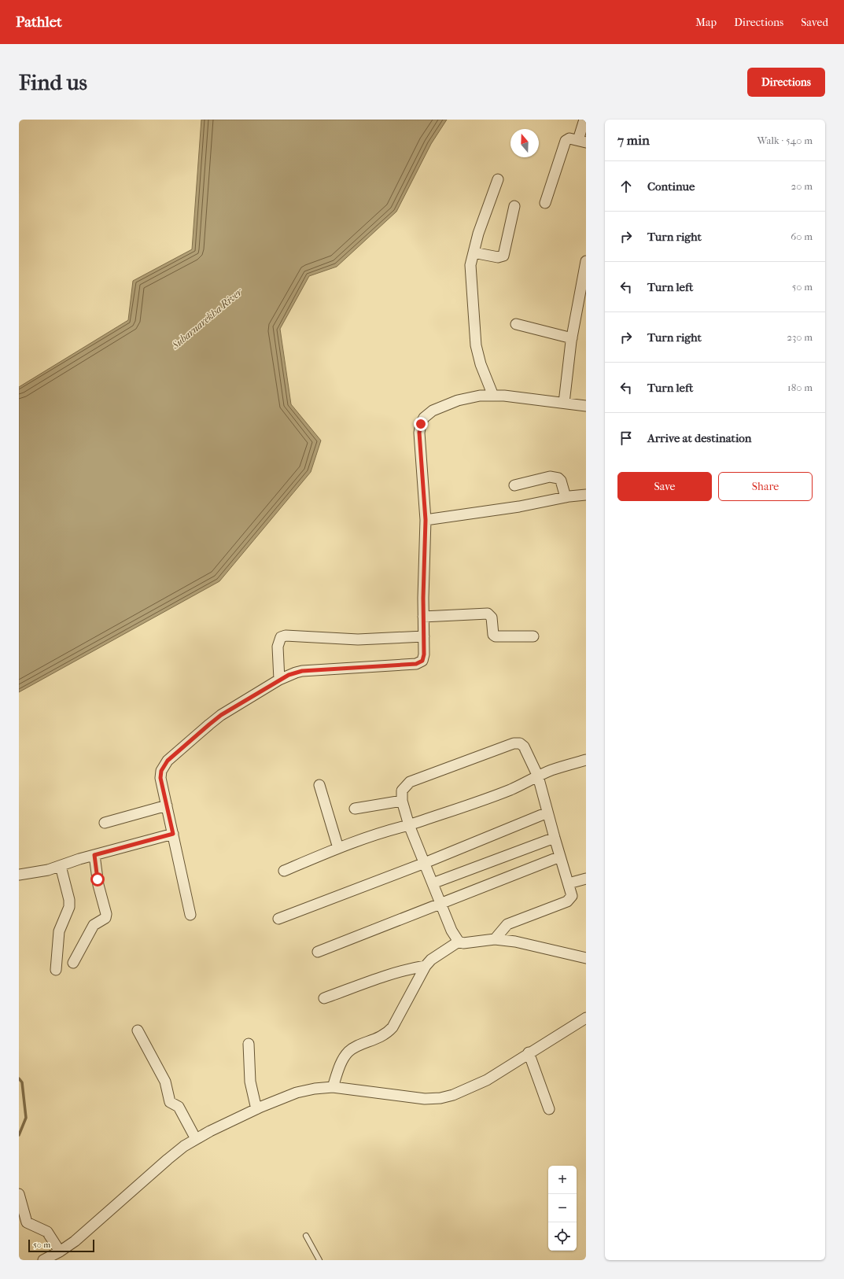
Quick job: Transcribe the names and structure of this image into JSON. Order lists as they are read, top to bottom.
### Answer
{
  "water": ["Subarnarekha River"],
  "scale_bar": "50 m",
  "north": "top",
  "page": {
    "header": "Pathlet",
    "nav": ["Map", "Directions", "Saved"],
    "buttons": [
      "Directions",
      ["Save", "Share"]
    ],
    "title": "Find us",
    "heading": ["7 min", "Walk · 540 m"],
    "list": [
      ["Continue", "20 m"],
      ["Turn right", "60 m"],
      ["Turn left", "50 m"],
      ["Turn right", "230 m"],
      ["Turn left", "180 m"],
      "Arrive at destination"
    ],
    "map_buttons": ["+", "−"],
    "scale": "50 m"
  }
}
